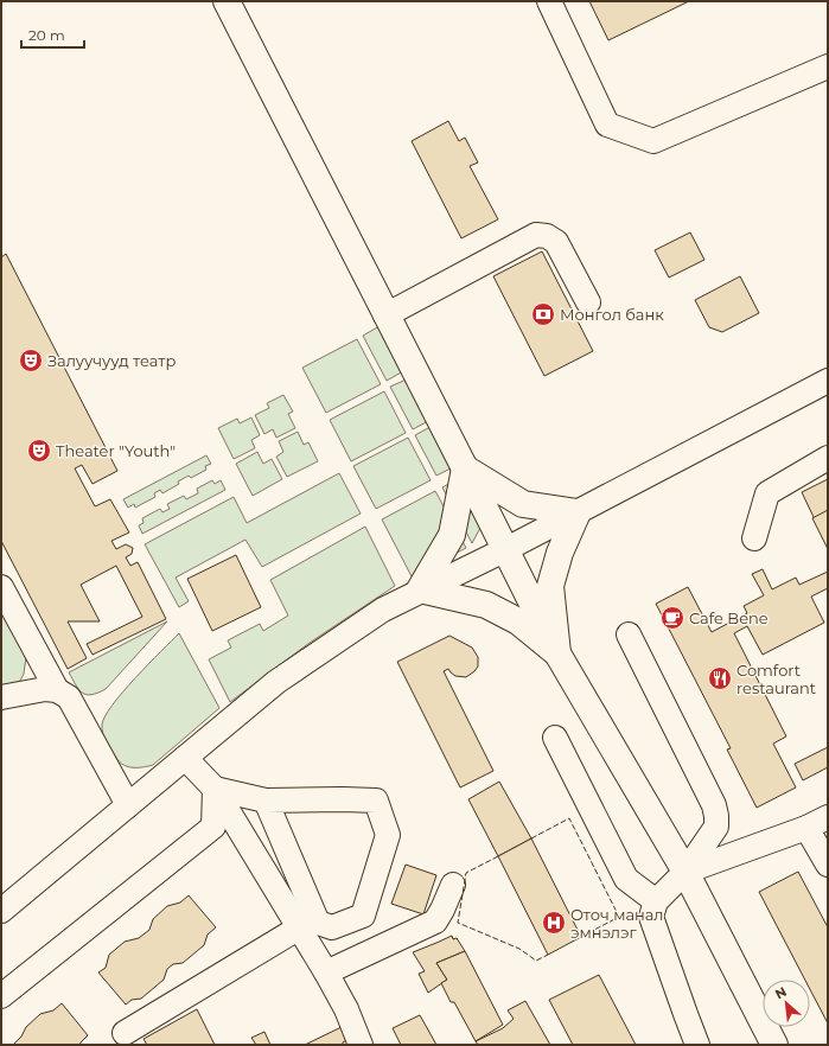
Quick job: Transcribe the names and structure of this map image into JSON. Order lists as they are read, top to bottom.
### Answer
{
  "places": {
    "bank": ["Монгол банк"],
    "theatre": ["Залуучууд театр", "Theater \"Youth\""],
    "cafe": ["Cafe Bene"],
    "restaurant": ["Comfort restaurant"],
    "hospital": ["Оточ манал эмнэлэг"]
  },
  "scale_bar": "20 m",
  "north": "top left"
}
